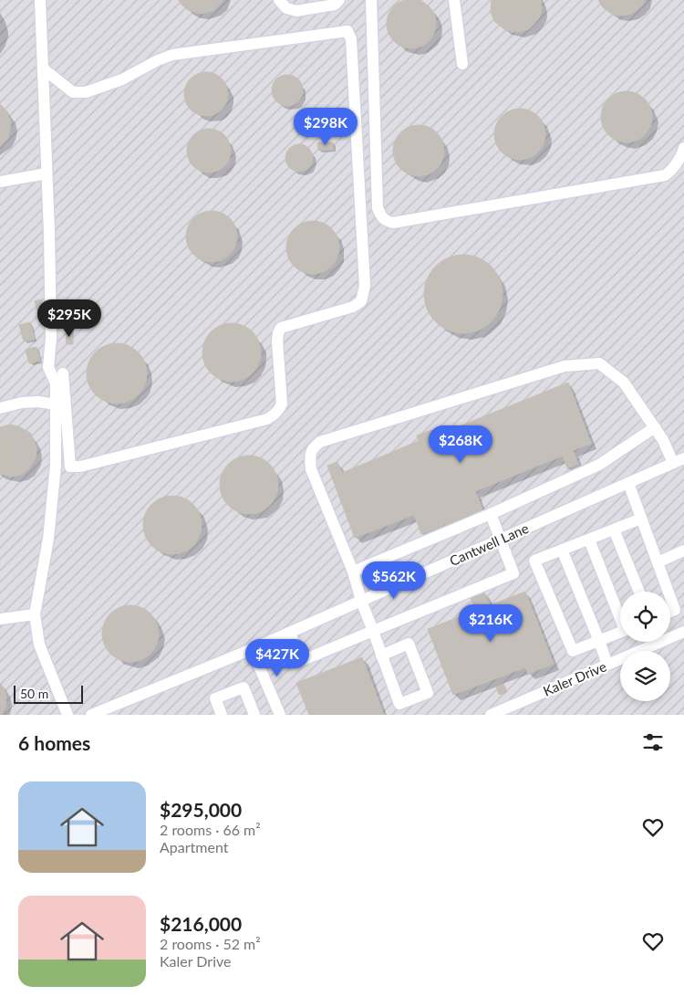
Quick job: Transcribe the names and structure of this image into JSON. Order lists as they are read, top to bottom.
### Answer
{
  "streets": {
    "street": ["Cantwell Lane", "Kaler Drive"]
  },
  "scale_bar": "50 m",
  "page": {
    "price": [
      "$298K",
      "$295K",
      "$268K",
      "$562K",
      "$216K",
      "$427K"
    ],
    "scale": "50 m",
    "heading": "6 homes",
    "list": [
      {
        "name": "$295,000",
        "note": "2 rooms · 66 m² · Apartment"
      },
      {
        "name": "$216,000",
        "note": "2 rooms · 52 m² · Kaler Drive"
      }
    ]
  }
}
